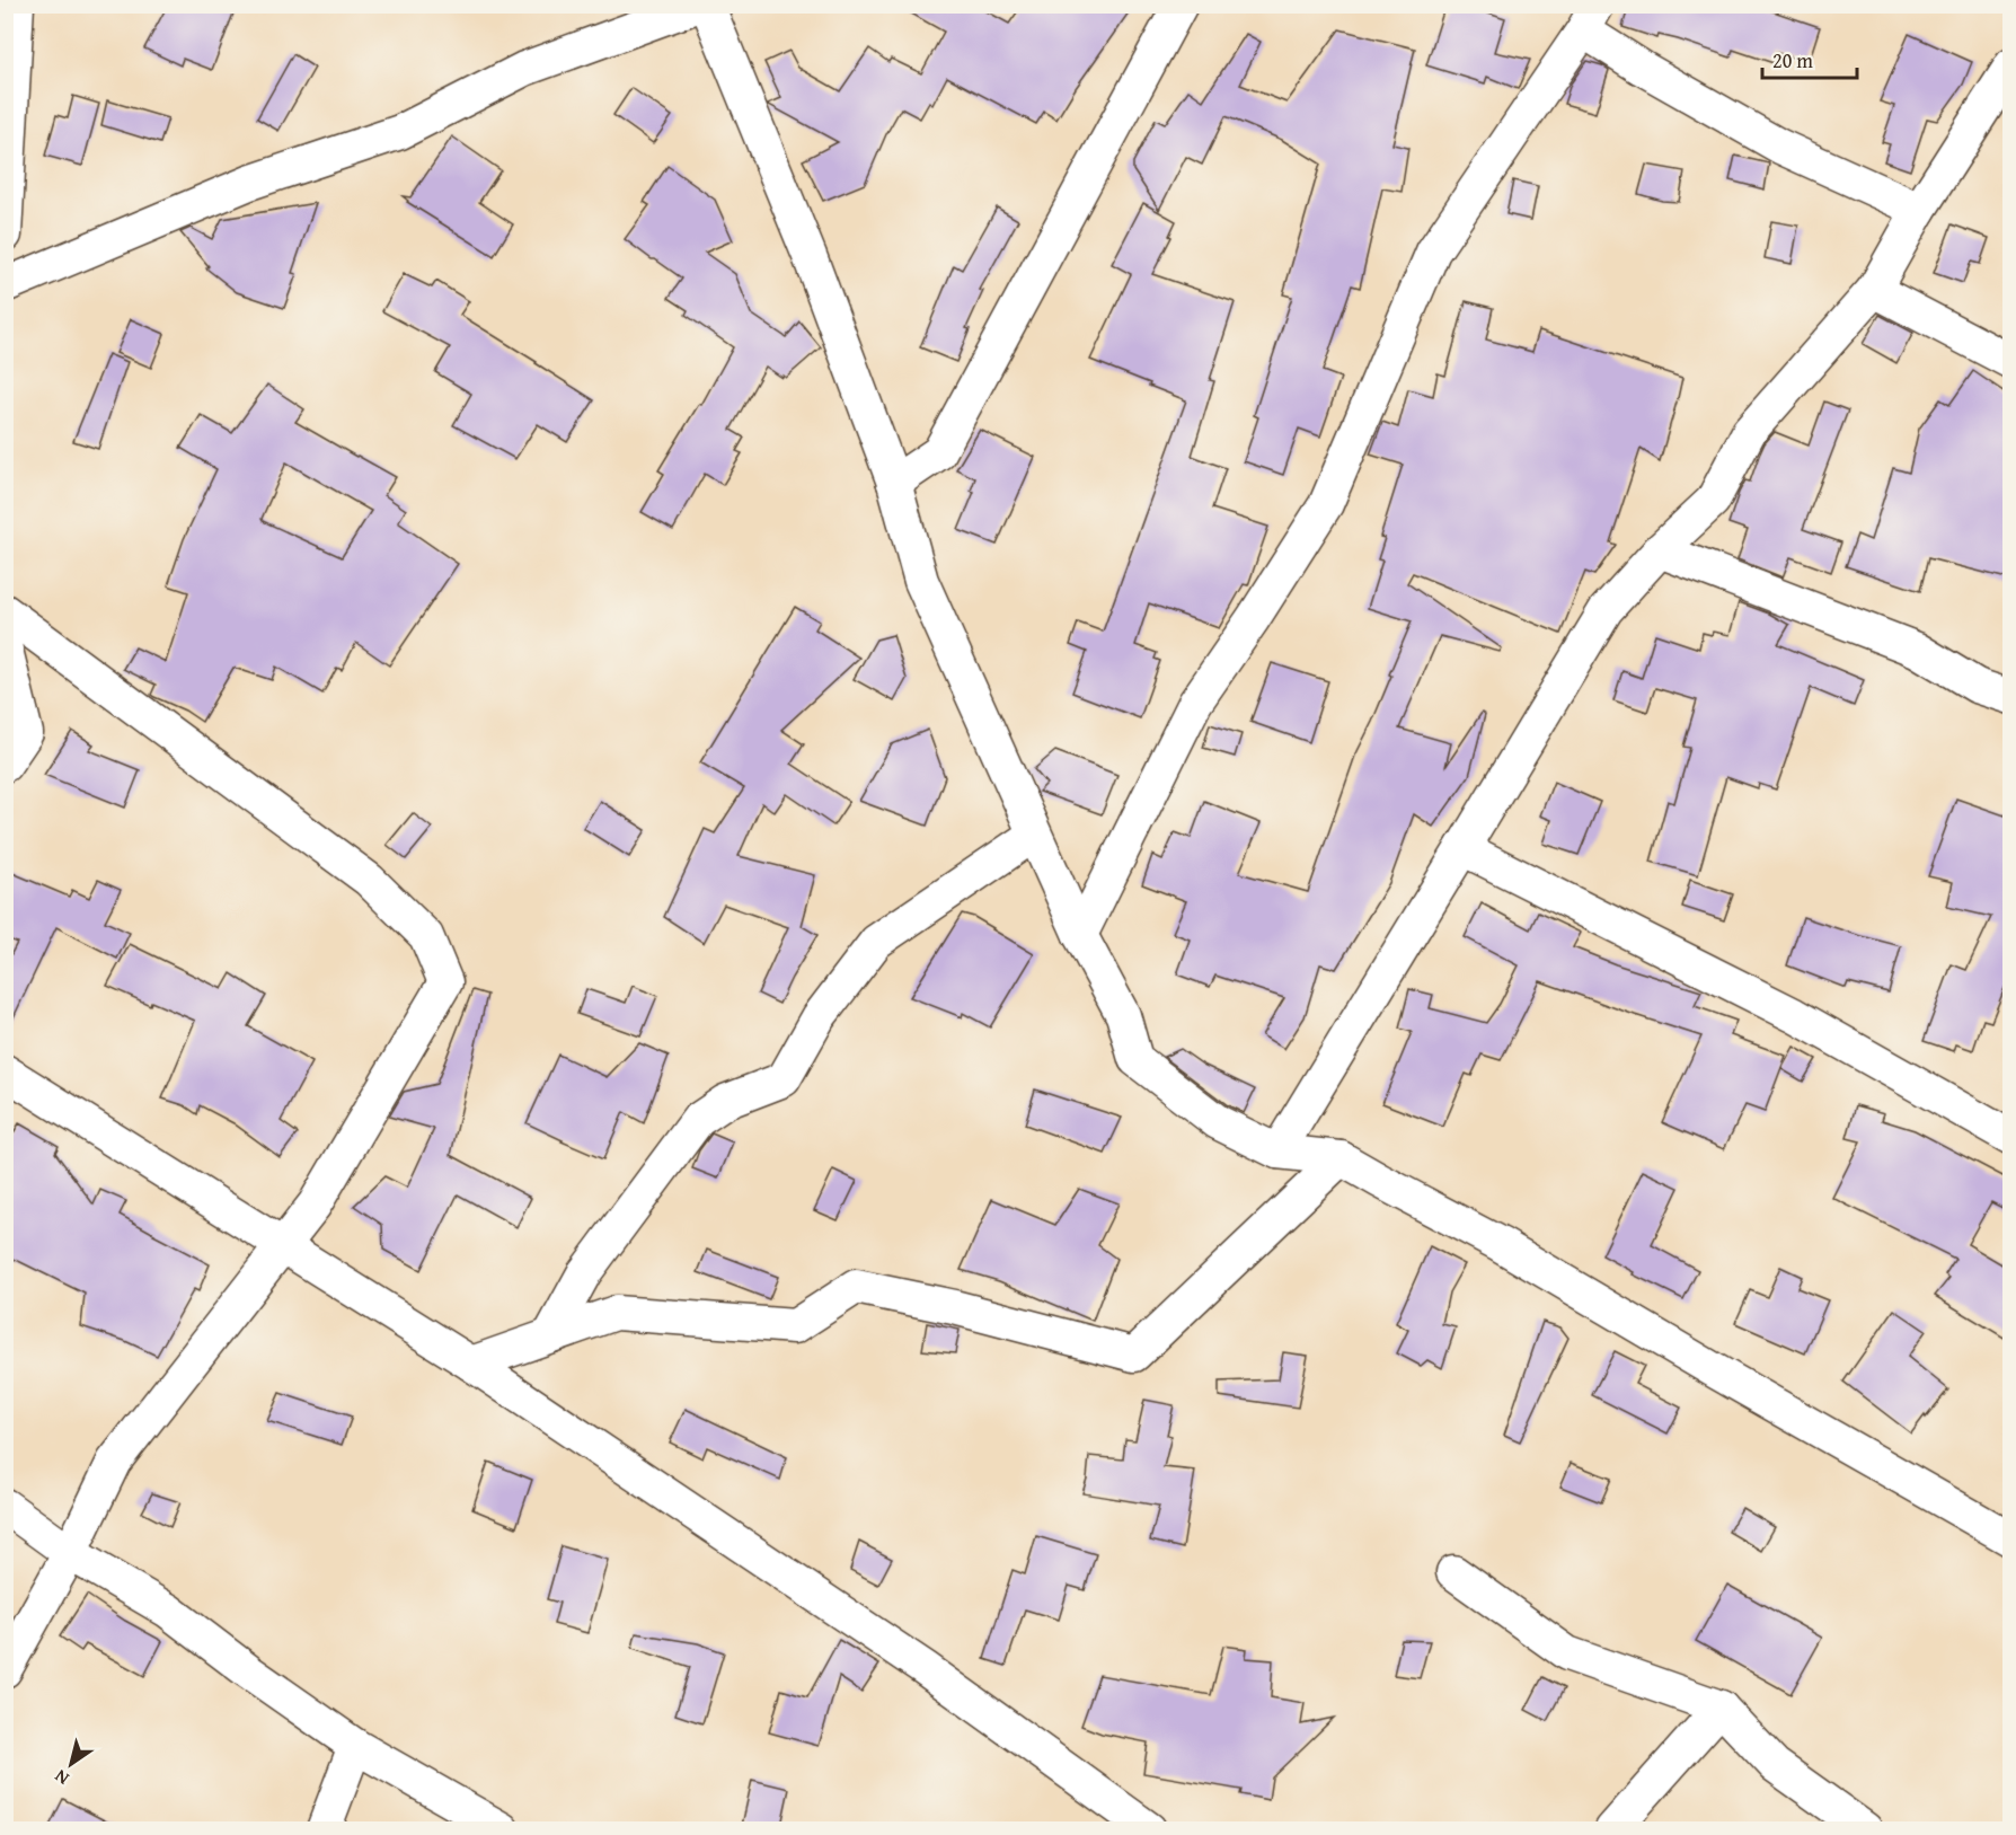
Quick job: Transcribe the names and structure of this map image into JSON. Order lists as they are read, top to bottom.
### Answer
{
  "scale_bar": "20 m",
  "north": "bottom left"
}
